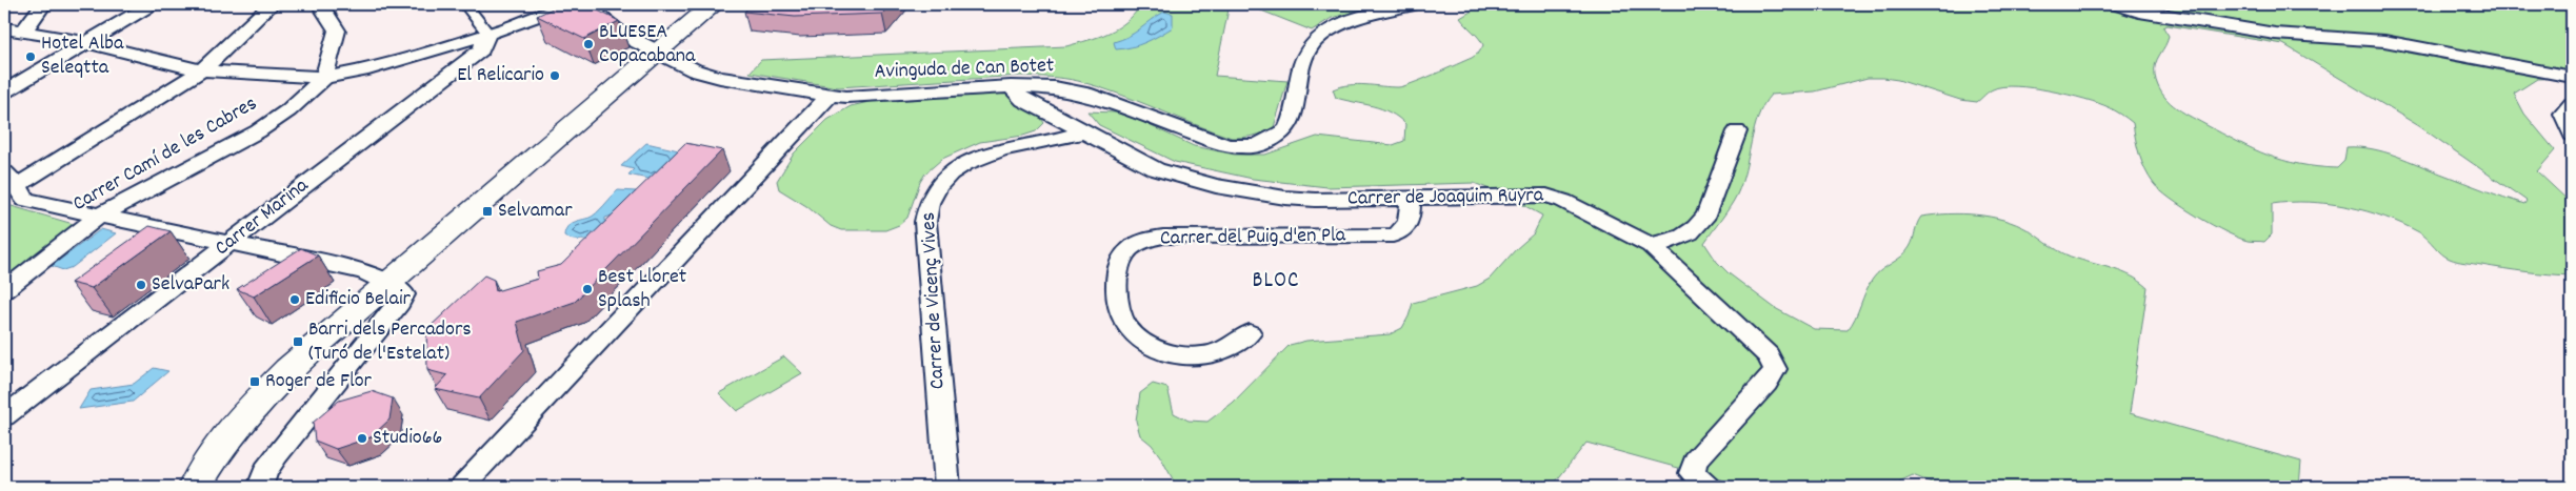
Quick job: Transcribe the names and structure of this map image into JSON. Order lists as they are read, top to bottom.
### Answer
{
  "streets": {
    "street": [
      "Avinguda de Can Botet",
      "Carrer Camí de les Cabres",
      "Carrer de Joaquim Ruyra",
      "Carrer Marina",
      "Carrer del Puig d'en Pla",
      "Carrer de Vicenç Vives"
    ]
  },
  "crossings": [
    ["Avinguda de Can Botet", "Carrer de Joaquim Ruyra"],
    ["Carrer de Joaquim Ruyra", "Carrer del Puig d'en Pla"],
    ["Carrer de Joaquim Ruyra", "Carrer de Vicenç Vives"]
  ],
  "districts": ["BLOC"],
  "places": {
    "other": [
      "BLUESEA Copacabana",
      "Hotel Alba Seleqtta",
      "El Relicario",
      "SelvaPark",
      "Best Lloret Splash",
      "Edificio Belair",
      "Studio66"
    ],
    "transit": ["Selvamar", "Barri dels Percadors (Turó de l'Estelat)", "Roger de Flor"]
  }
}
